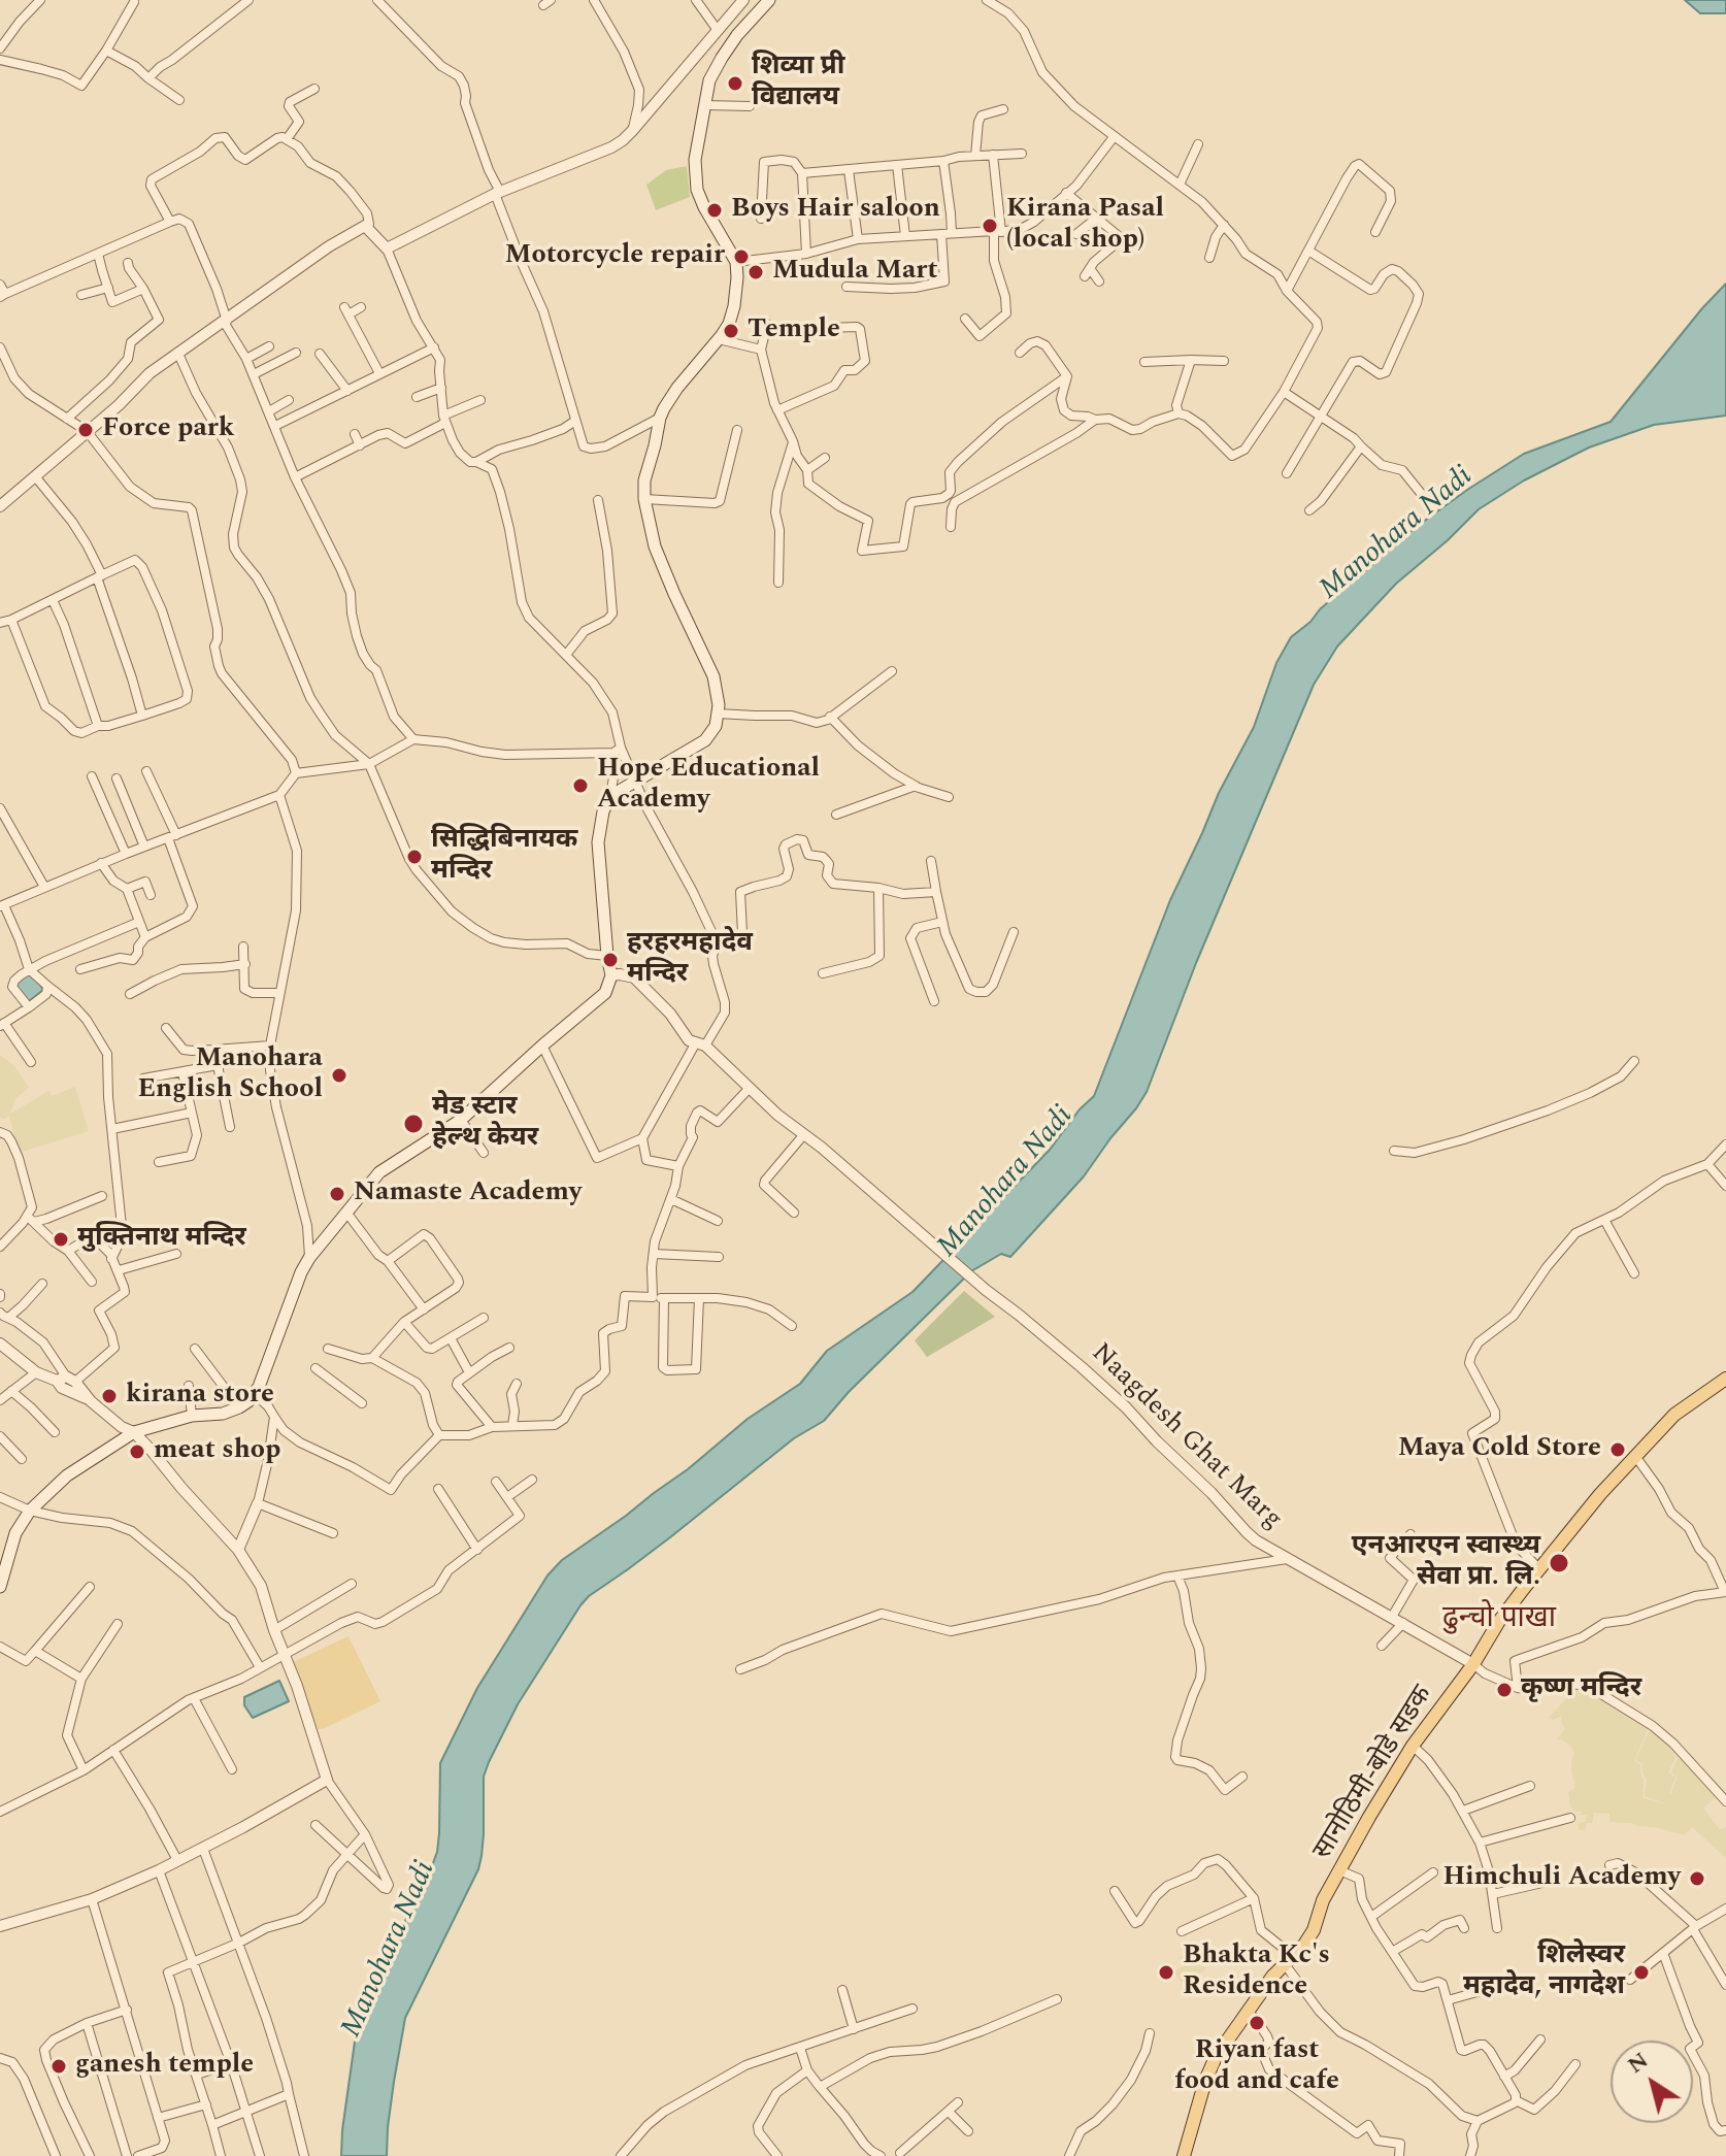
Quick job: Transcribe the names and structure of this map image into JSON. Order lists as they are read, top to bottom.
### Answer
{
  "streets": {
    "main road": ["सानोठिमी-बोडे सडक"],
    "street": ["Naagdesh Ghat Marg"]
  },
  "crossings": [
    ["Naagdesh Ghat Marg", "सानोठिमी-बोडे सडक"]
  ],
  "districts": ["ढुन्चो पाखा"],
  "water": ["Manohara Nadi"],
  "places": [
    "शिव्या प्री विद्यालय",
    "Boys Hair saloon",
    "Kirana Pasal (local shop)",
    "Motorcycle repair",
    "Mudula Mart",
    "Temple",
    "Force park",
    "Hope Educational Academy",
    "सिद्धिबिनायक मन्दिर",
    "हरहरमहादेव मन्दिर",
    "Manohara English School",
    "मेड स्टार हेल्थ केयर",
    "Namaste Academy",
    "मुक्तिनाथ मन्दिर",
    "kirana store",
    "Maya Cold Store",
    "meat shop",
    "एनआरएन स्वास्थ्य सेवा प्रा. लि.",
    "कृष्ण मन्दिर",
    "Himchuli Academy",
    "Bhakta Kc's Residence",
    "शिलेस्वर महादेव, नागदेश",
    "Riyan fast food and cafe",
    "ganesh temple"
  ],
  "north": "top left"
}
